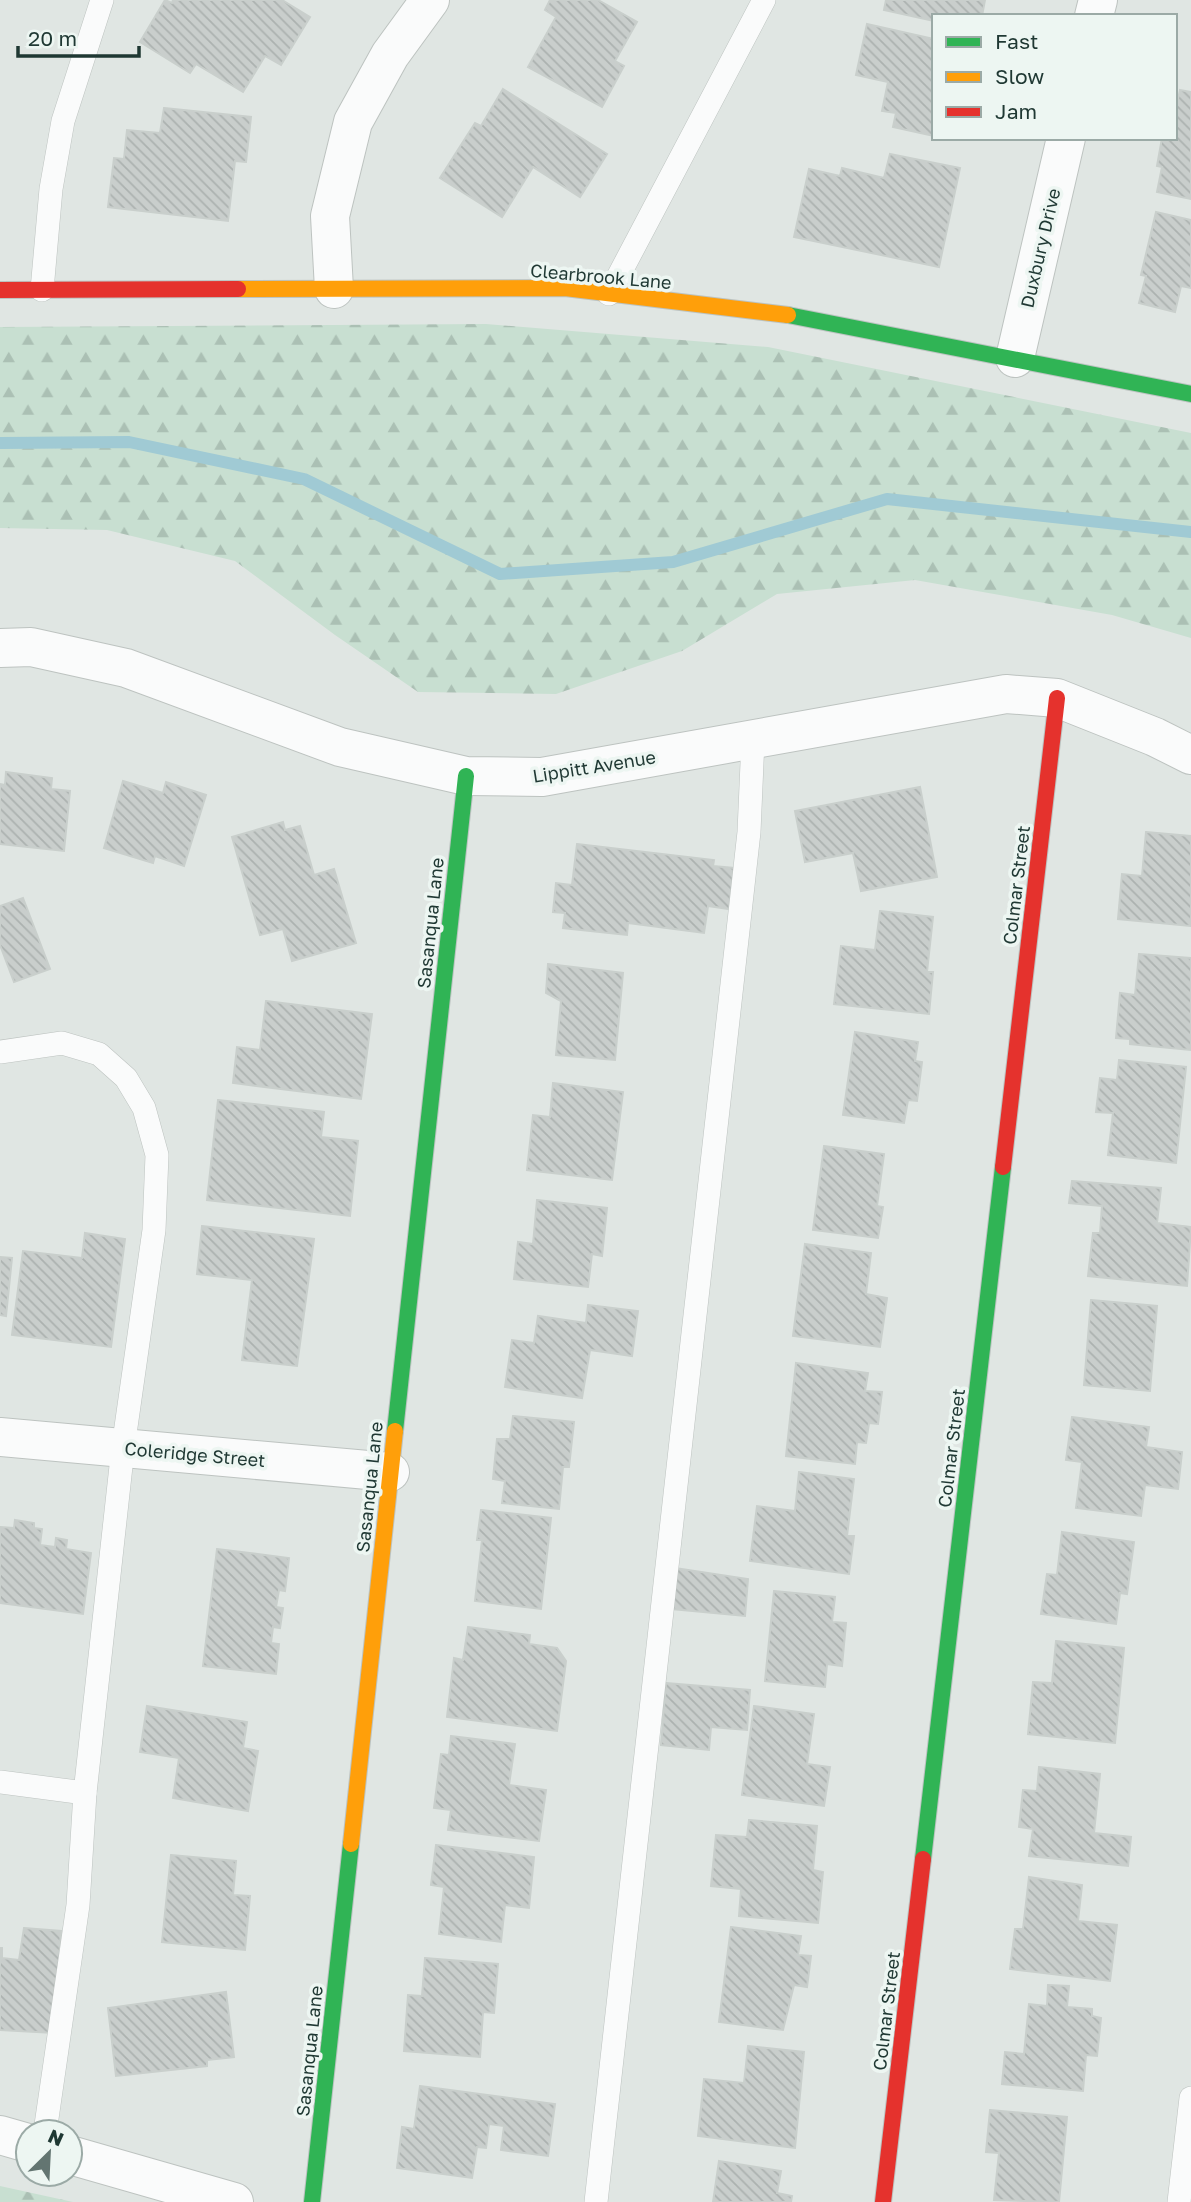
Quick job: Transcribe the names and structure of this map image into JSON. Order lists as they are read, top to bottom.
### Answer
{
  "streets": {
    "street": [
      "Duxbury Drive",
      "Clearbrook Lane",
      "Lippitt Avenue",
      "Colmar Street",
      "Sasanqua Lane",
      "Coleridge Street"
    ]
  },
  "crossings": [
    ["Duxbury Drive", "Clearbrook Lane"],
    ["Lippitt Avenue", "Colmar Street"],
    ["Lippitt Avenue", "Sasanqua Lane"],
    ["Sasanqua Lane", "Coleridge Street"]
  ],
  "legend": ["Fast", "Slow", "Jam"],
  "scale_bar": "20 m",
  "north": "top right"
}
